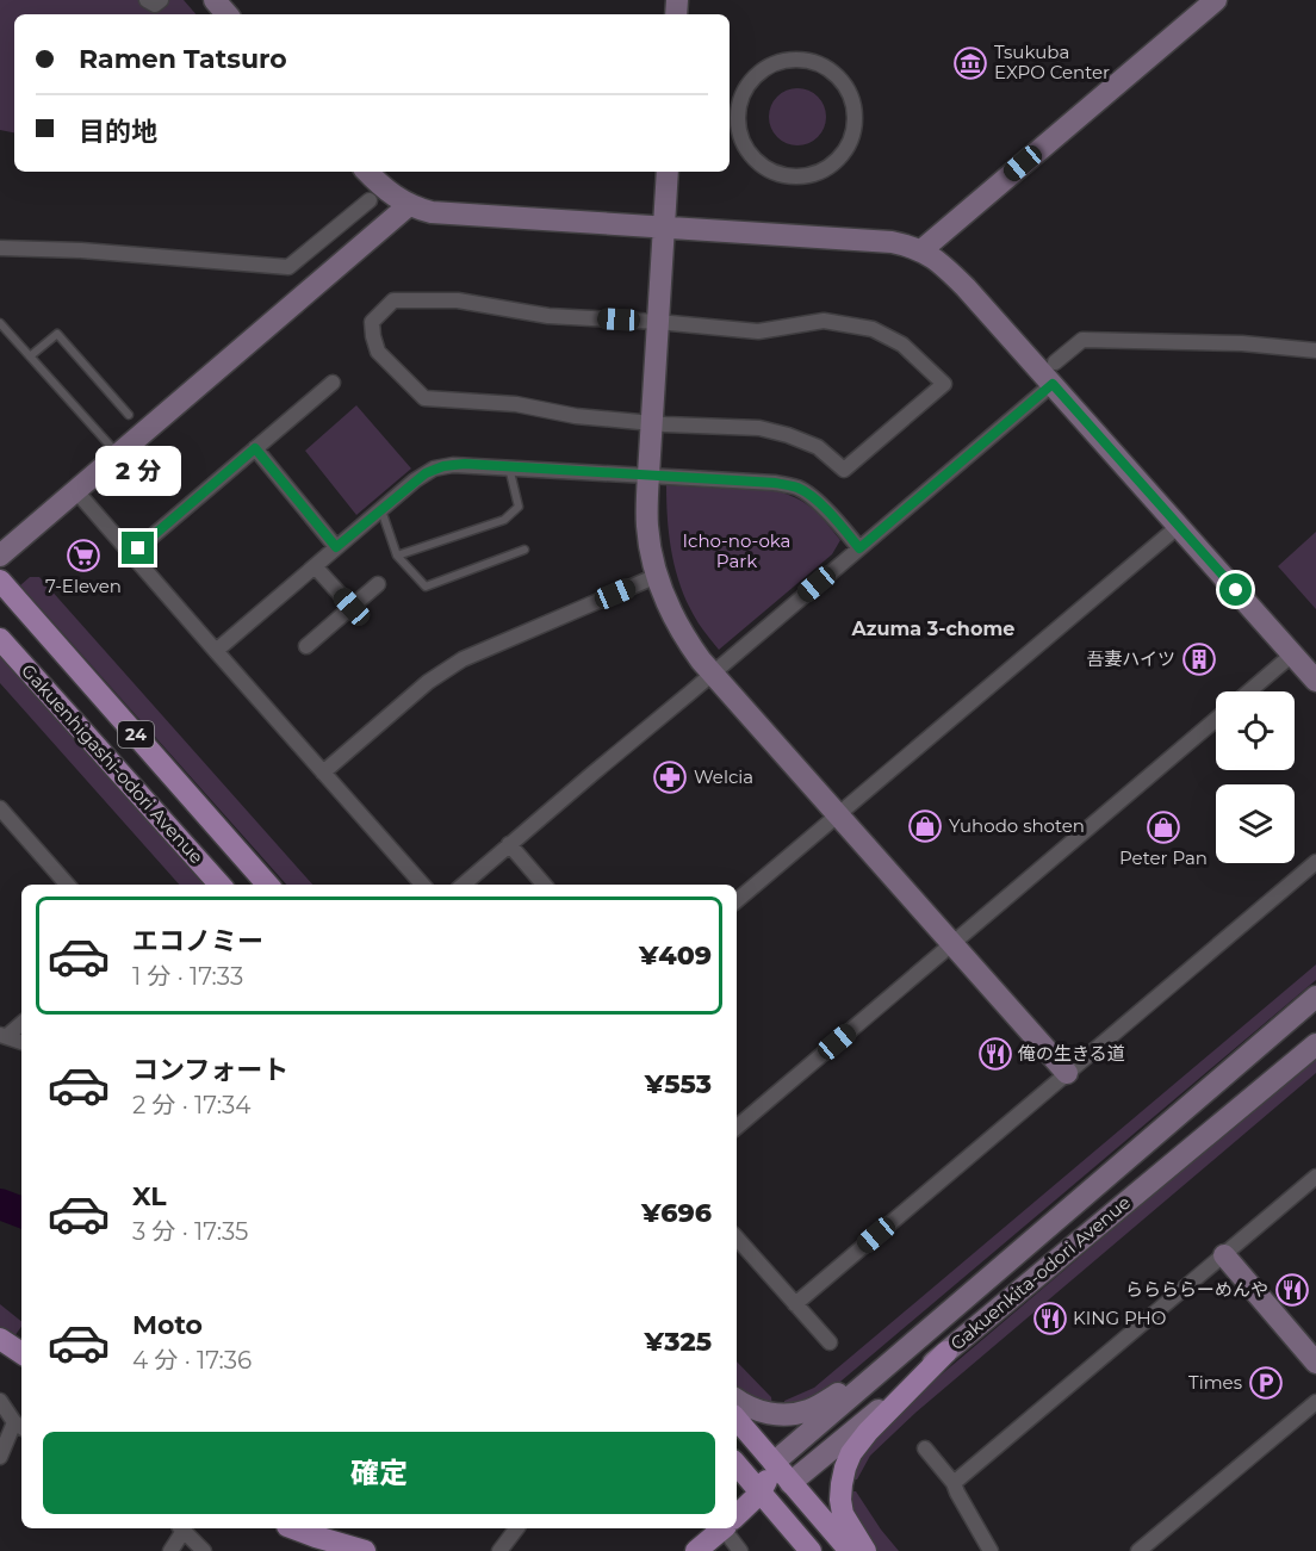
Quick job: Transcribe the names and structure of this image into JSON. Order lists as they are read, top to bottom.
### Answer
{
  "streets": {
    "main road": ["24", "Gakuenhigashi-odori Avenue", "Gakuenkita-odori Avenue"]
  },
  "districts": ["Azuma 3-chome"],
  "parks": ["Icho-no-oka Park"],
  "places": {
    "museum": ["Tsukuba EXPO Center"],
    "supermarket": ["7-Eleven"],
    "building": ["吾妻ハイツ"],
    "pharmacy": ["Welcia"],
    "shop": ["Yuhodo shoten", "Peter Pan"],
    "restaurant": ["俺の生きる道", "ららららーめんや", "KING PHO"],
    "parking": ["Times"]
  },
  "page": {
    "banner": ["Ramen Tatsuro", "目的地"],
    "bubble": "2 分",
    "list": [
      {
        "name": "エコノミー",
        "note": "1 分 · 17:33",
        "value": "¥409"
      },
      {
        "name": "コンフォート",
        "note": "2 分 · 17:34",
        "value": "¥553"
      },
      {
        "name": "XL",
        "note": "3 分 · 17:35",
        "value": "¥696"
      },
      {
        "name": "Moto",
        "note": "4 分 · 17:36",
        "value": "¥325"
      }
    ],
    "buttons": "確定"
  }
}
